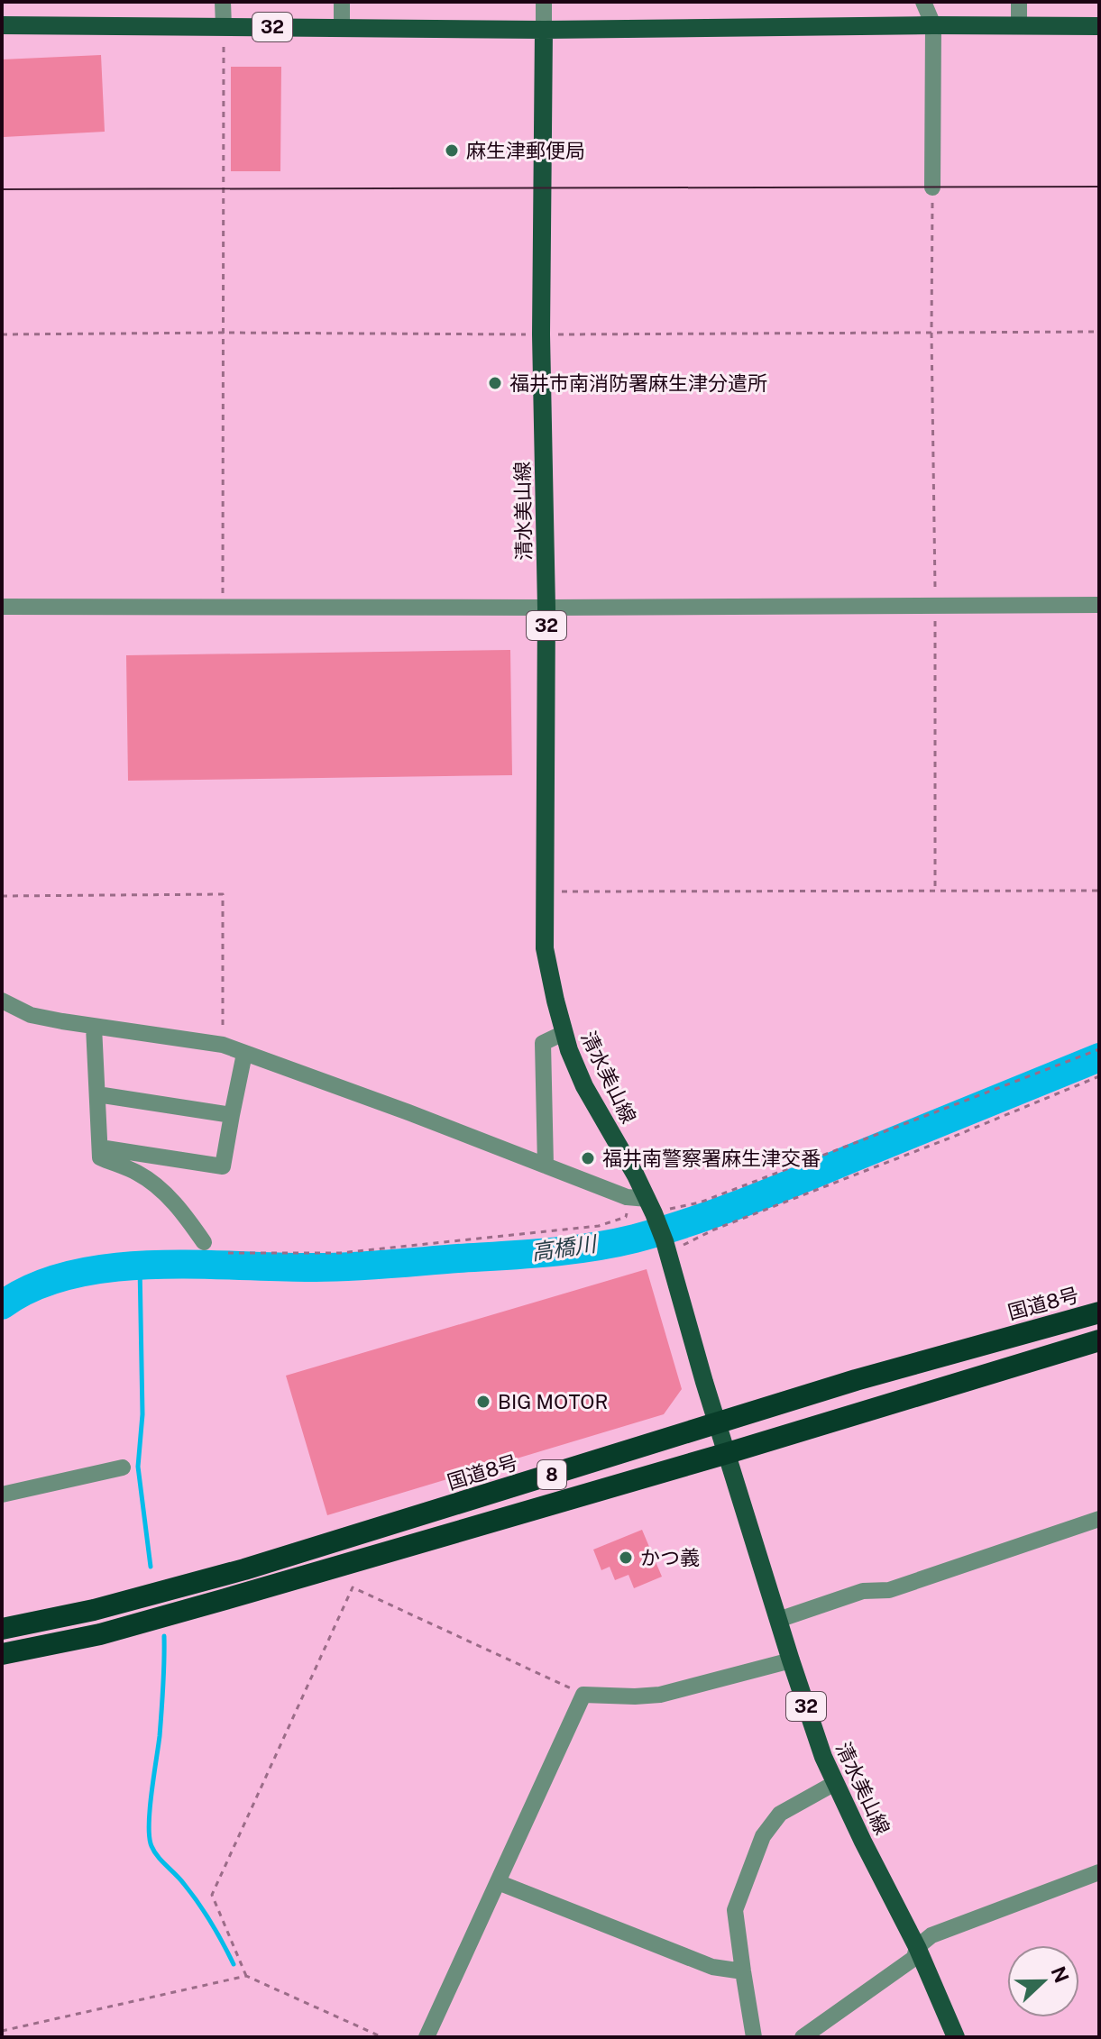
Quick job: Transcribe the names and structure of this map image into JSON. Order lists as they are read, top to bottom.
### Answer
{
  "streets": {
    "highway": ["国道8号", "8"],
    "main road": ["32", "清水美山線"]
  },
  "crossings": [
    ["32", "清水美山線"],
    ["清水美山線", "国道8号"],
    ["清水美山線", "8"]
  ],
  "water": ["高橋川"],
  "places": [
    "麻生津郵便局",
    "福井市南消防署麻生津分遣所",
    "福井南警察署麻生津交番",
    "BIG MOTOR",
    "かつ義"
  ],
  "north": "right"
}
